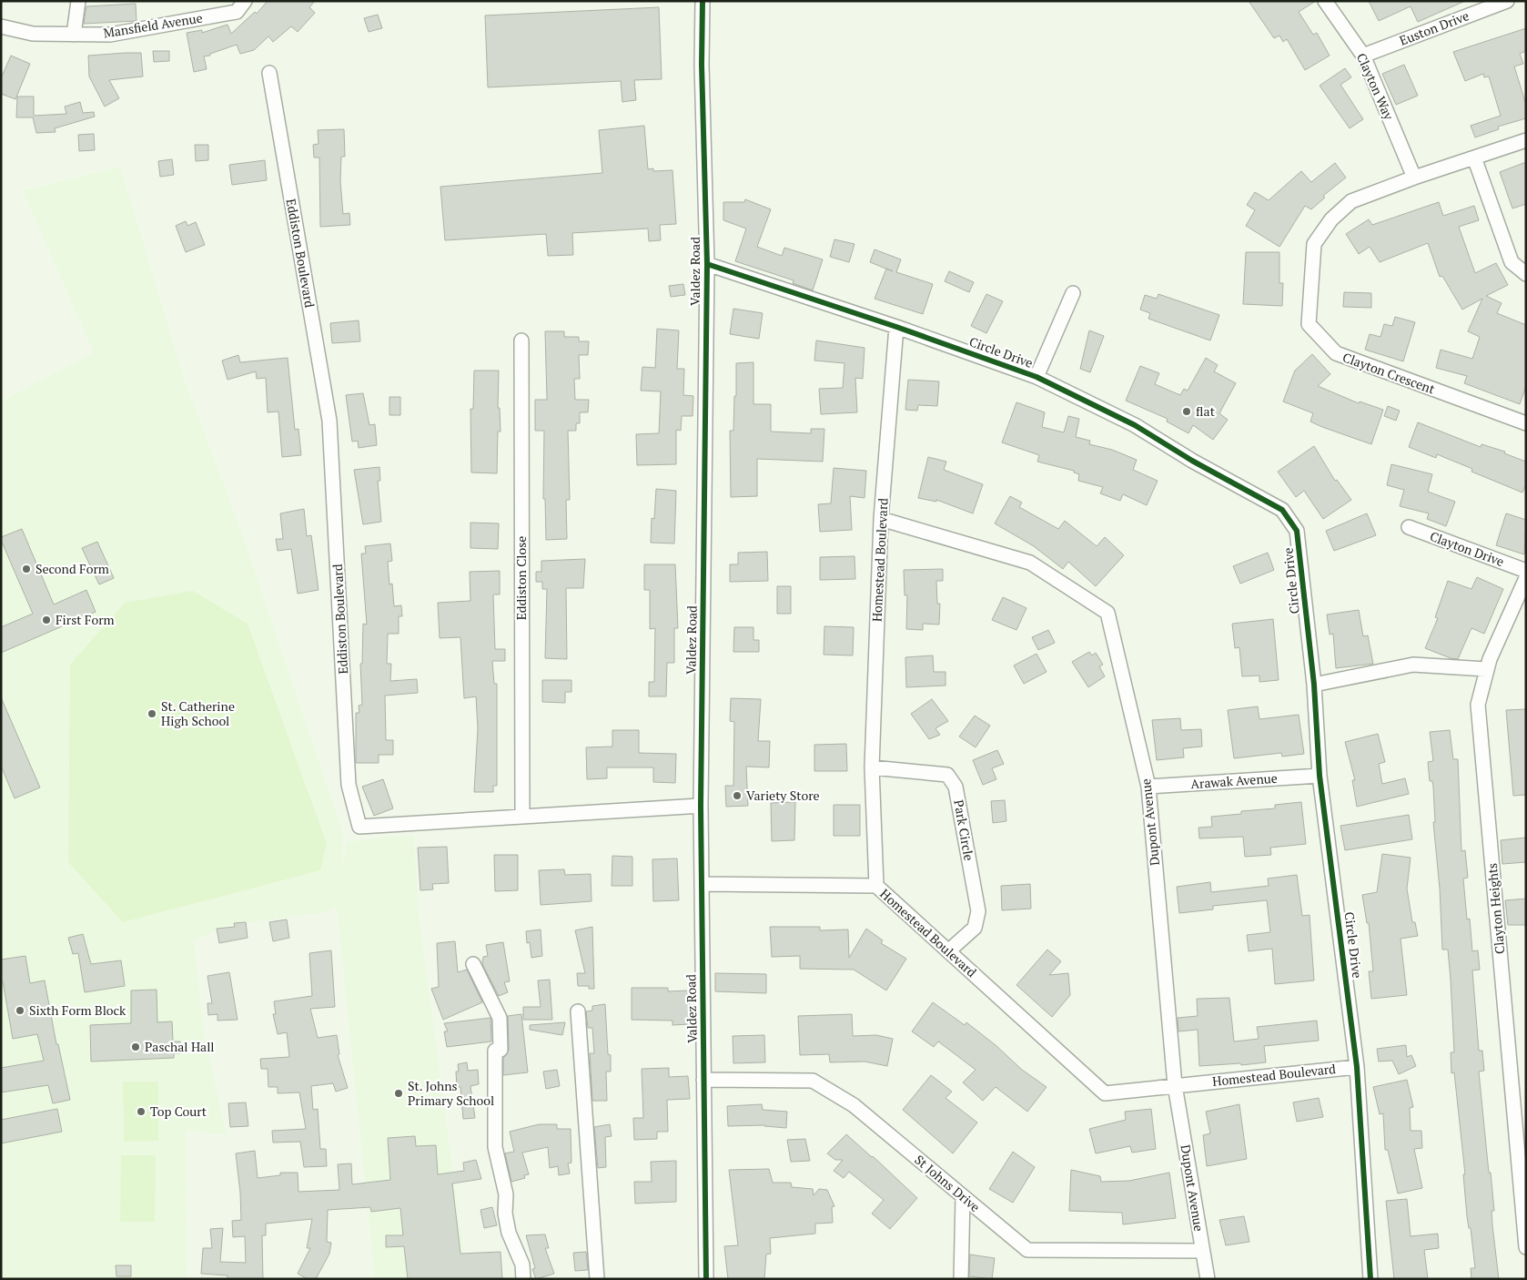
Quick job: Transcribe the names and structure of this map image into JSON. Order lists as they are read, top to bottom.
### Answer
{
  "streets": {
    "street": [
      "Mansfield Avenue",
      "Euston Drive",
      "Clayton Way",
      "Eddiston Boulevard",
      "Valdez Road",
      "Circle Drive",
      "Clayton Crescent",
      "Clayton Drive",
      "Homestead Boulevard",
      "Eddiston Close",
      "Arawak Avenue",
      "Dupont Avenue",
      "Park Circle",
      "Clayton Heights",
      "St Johns Drive"
    ]
  },
  "crossings": [
    ["Euston Drive", "Clayton Way"],
    ["Clayton Way", "Clayton Crescent"],
    ["Eddiston Boulevard", "Valdez Road"],
    ["Eddiston Boulevard", "Eddiston Close"],
    ["Valdez Road", "Circle Drive"],
    ["Valdez Road", "St Johns Drive"],
    ["Circle Drive", "Homestead Boulevard"],
    ["Circle Drive", "Arawak Avenue"],
    ["Homestead Boulevard", "Dupont Avenue"],
    ["Homestead Boulevard", "Park Circle"],
    ["Arawak Avenue", "Dupont Avenue"],
    ["Dupont Avenue", "St Johns Drive"]
  ],
  "places": [
    "flat",
    "Second Form",
    "First Form",
    "St. Catherine High School",
    "Variety Store",
    "Sixth Form Block",
    "Paschal Hall",
    "St. Johns Primary School",
    "Top Court"
  ]
}
